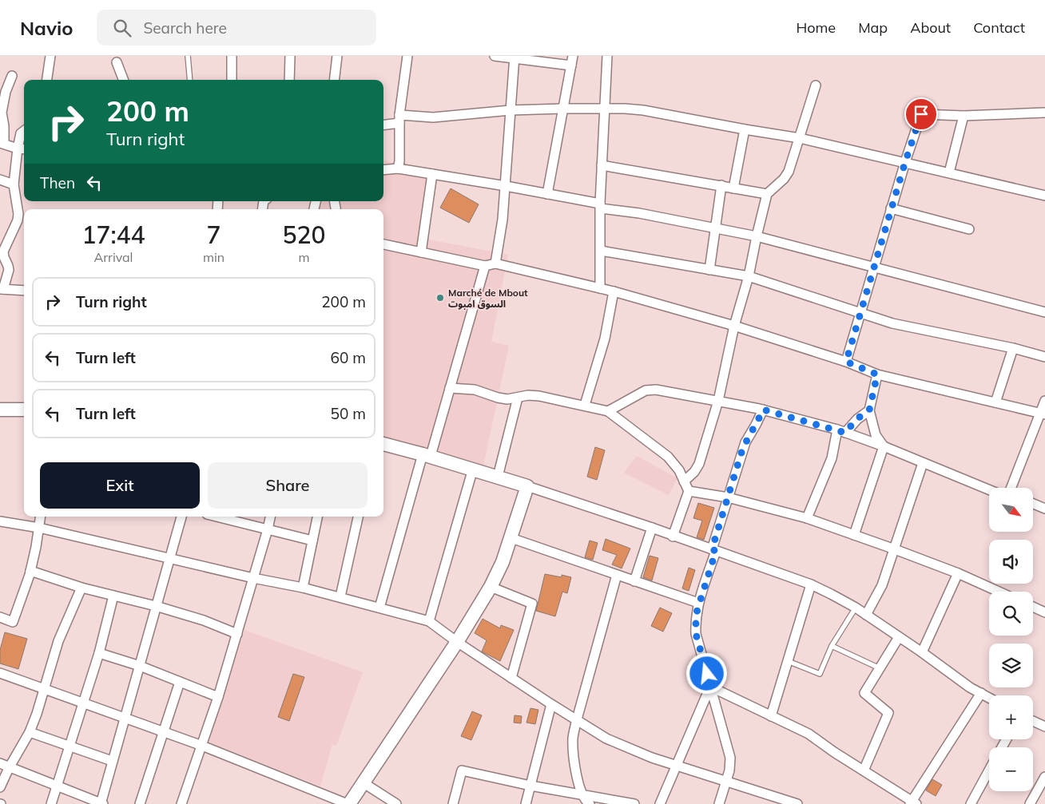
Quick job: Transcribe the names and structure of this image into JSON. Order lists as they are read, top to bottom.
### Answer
{
  "places": ["Marché de Mbout السوق امبوت"],
  "north": "bottom right",
  "page": {
    "header": "Navio",
    "search": "Search here",
    "nav": [
      "Home",
      "Map",
      "About",
      "Contact"
    ],
    "turn": ["200 m", "Turn right"],
    "then": "Then",
    "eta": [
      "17:44",
      "Arrival",
      "7",
      "min",
      "520",
      "m"
    ],
    "list": [
      {
        "name": "Turn right",
        "value": "200 m"
      },
      {
        "name": "Turn left",
        "value": "60 m"
      },
      {
        "name": "Turn left",
        "value": "50 m"
      }
    ],
    "buttons": ["Exit", "Share"],
    "map_buttons": ["+", "−"]
  }
}
